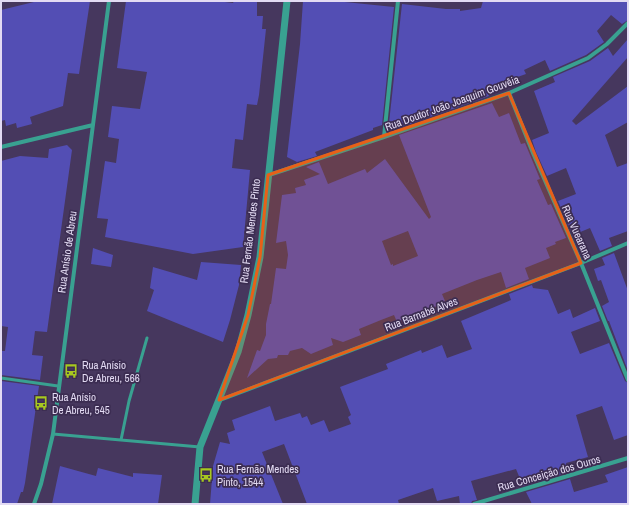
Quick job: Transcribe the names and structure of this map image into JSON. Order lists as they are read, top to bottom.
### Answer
{
  "streets": {
    "street": [
      "Rua Doutor João Joaquim Gouvêia",
      "Rua Fernão Mendes Pinto",
      "Rua Vuearana",
      "Rua Anísio de Abreu",
      "Rua Barnabé Alves",
      "Rua Conceição dos Ouros"
    ]
  },
  "crossings": [
    ["Rua Doutor João Joaquim Gouvêia", "Rua Fernão Mendes Pinto"],
    ["Rua Doutor João Joaquim Gouvêia", "Rua Vuearana"],
    ["Rua Fernão Mendes Pinto", "Rua Barnabé Alves"],
    ["Rua Vuearana", "Rua Barnabé Alves"]
  ],
  "places": {
    "bus stop": ["Rua Anísio De Abreu, 566", "Rua Anísio De Abreu, 545", "Rua Fernão Mendes Pinto, 1544"]
  }
}
